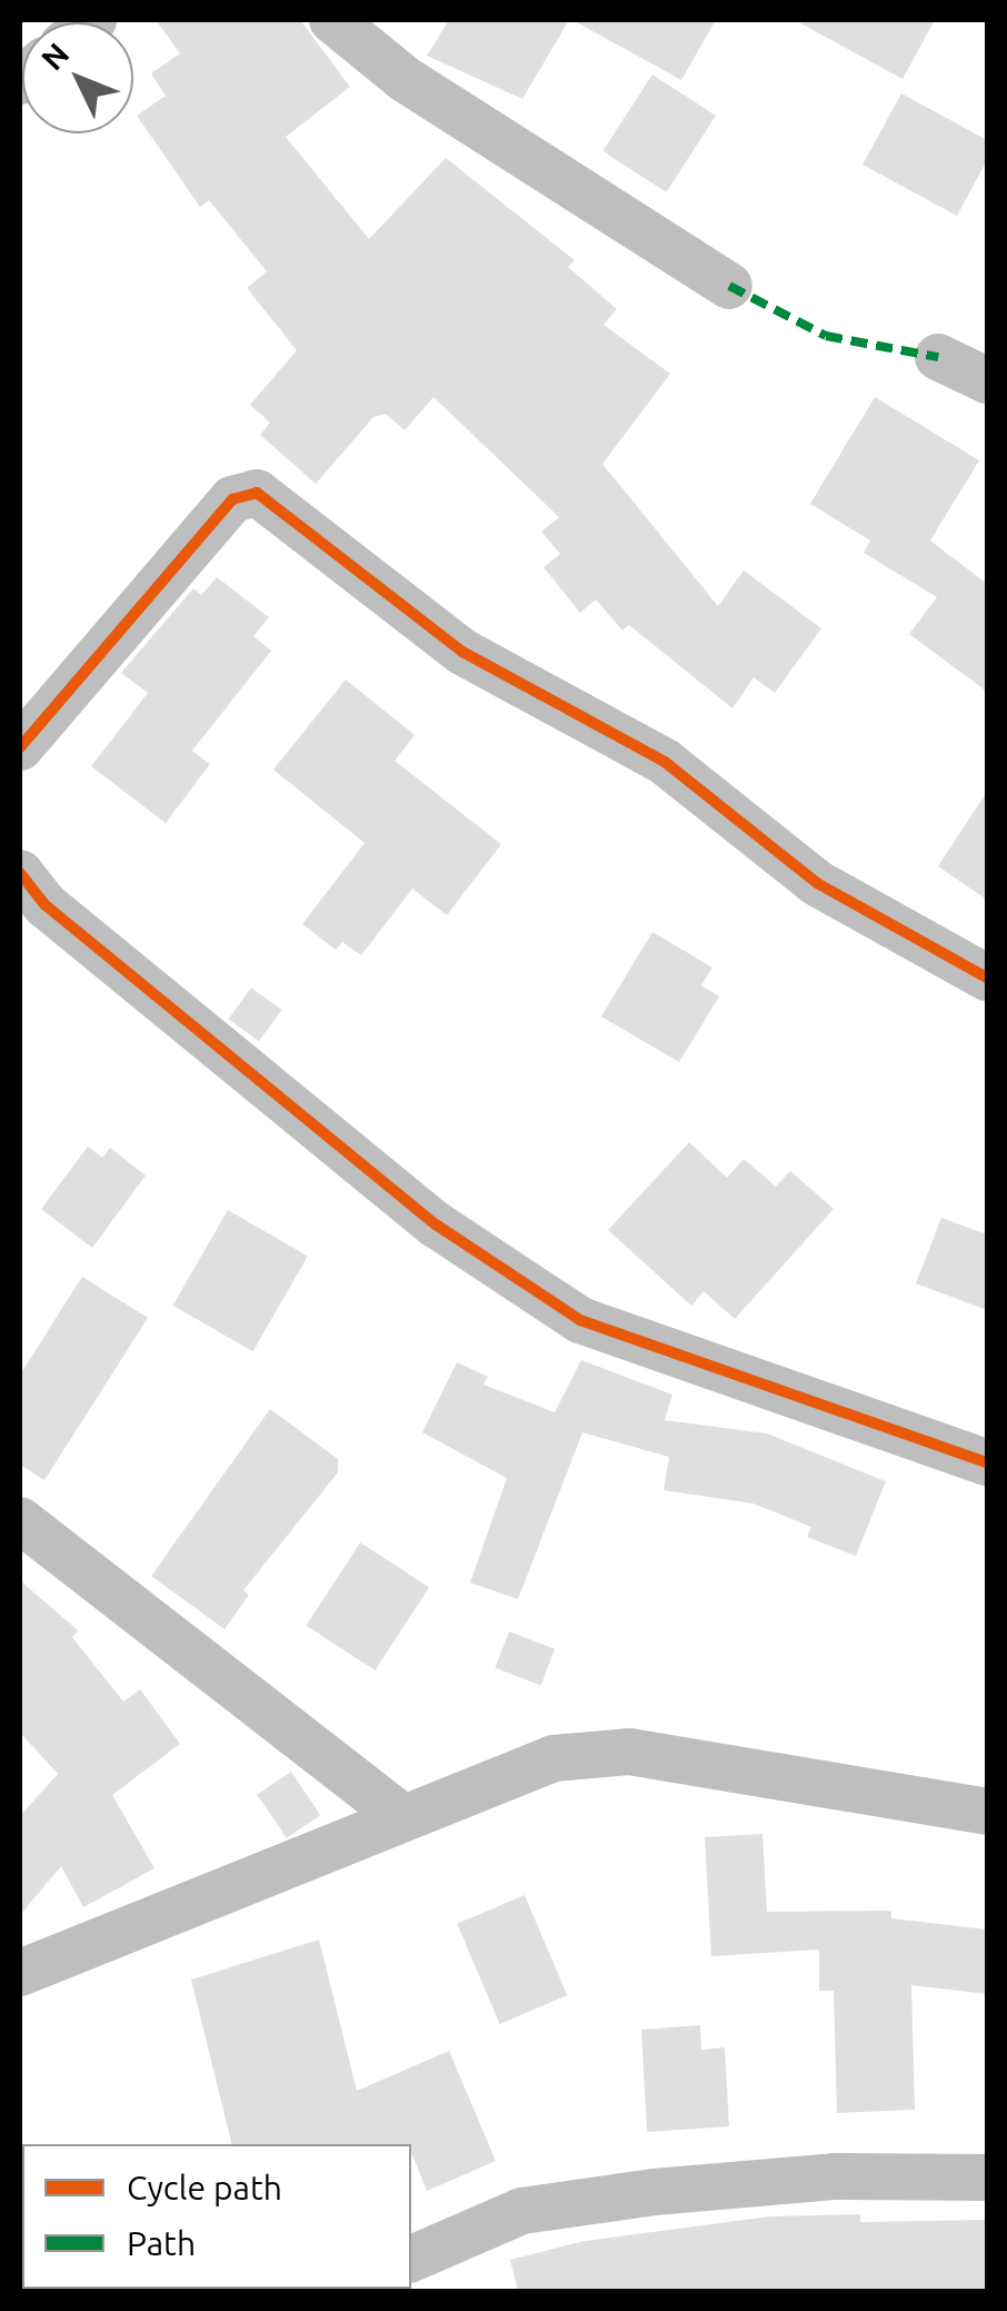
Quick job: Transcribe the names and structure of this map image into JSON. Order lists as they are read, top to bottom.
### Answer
{
  "legend": ["Cycle path", "Path"],
  "north": "top left"
}
